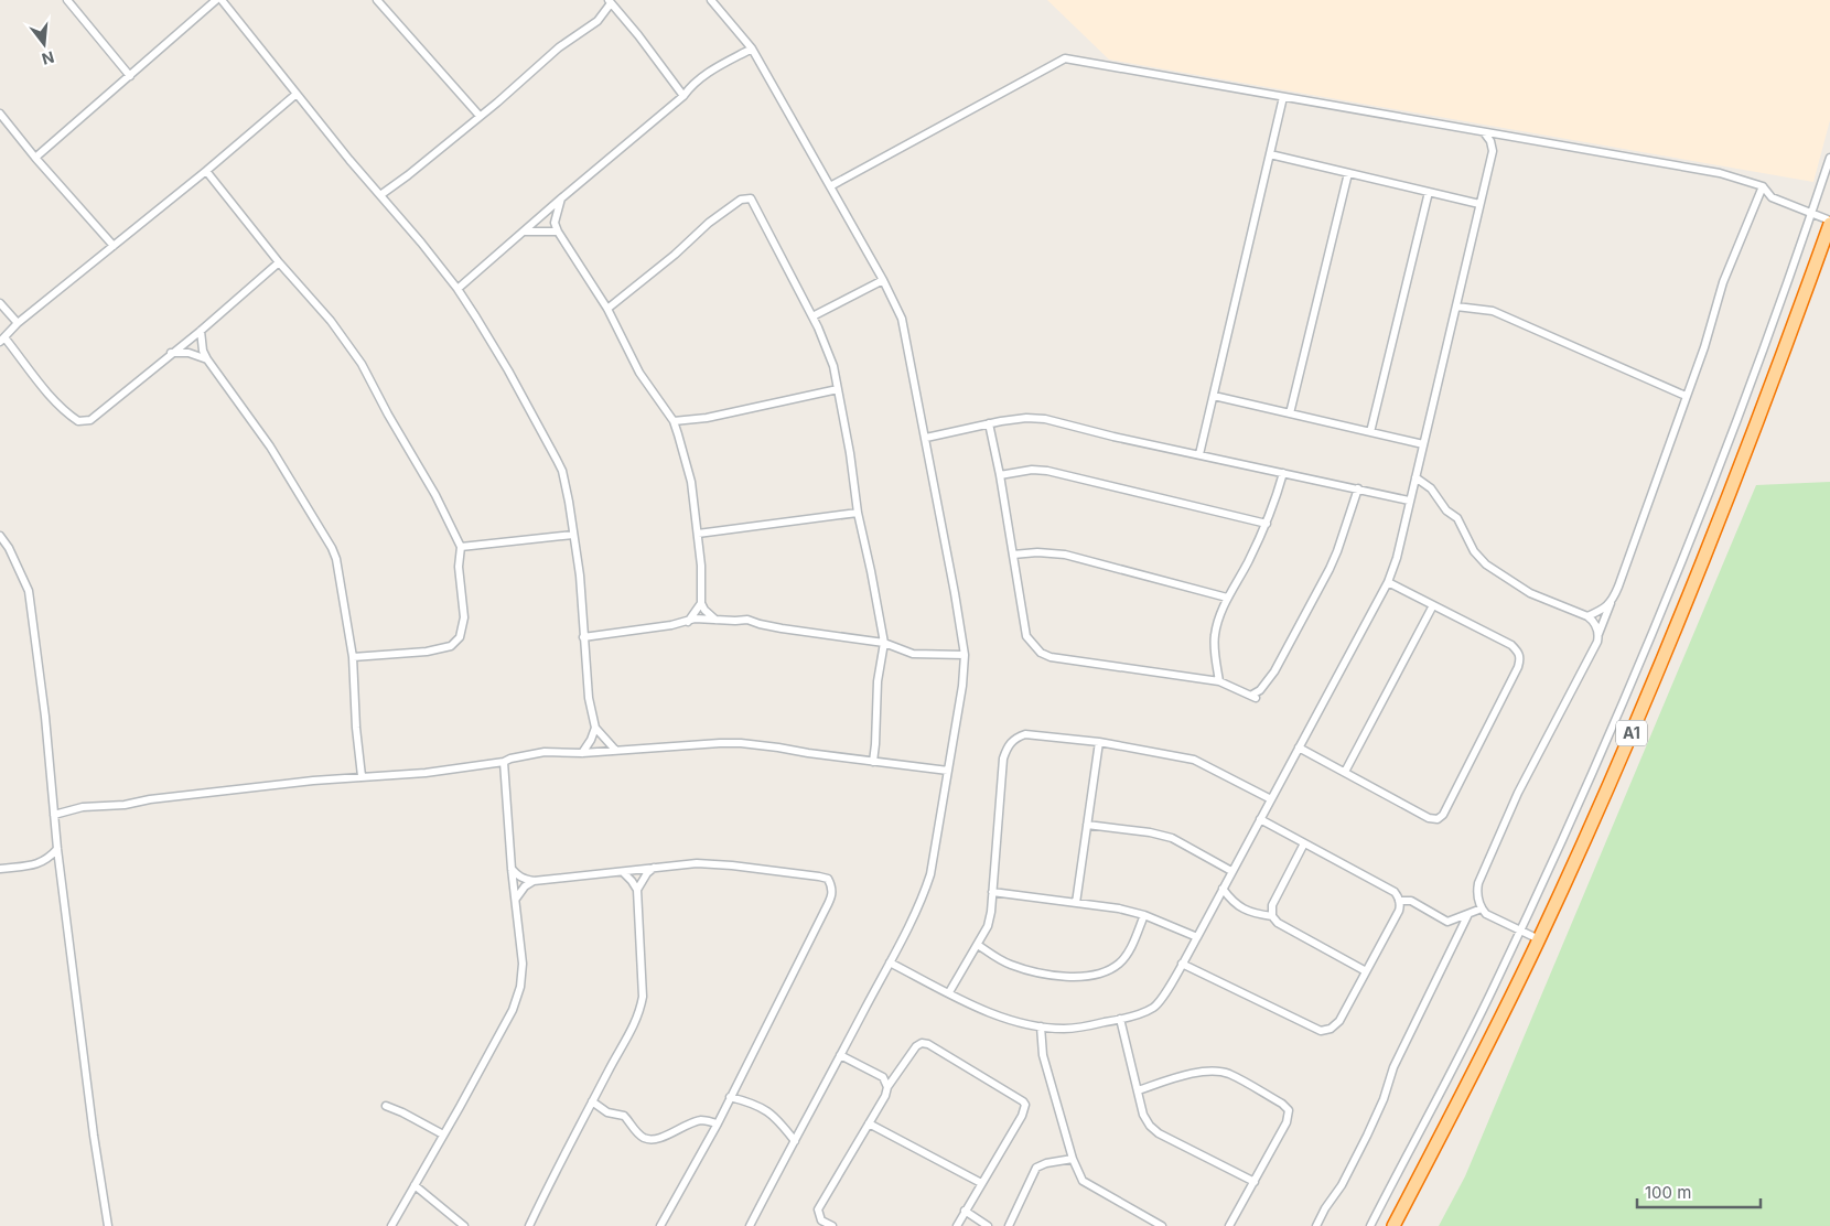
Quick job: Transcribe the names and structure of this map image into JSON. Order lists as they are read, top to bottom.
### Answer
{
  "streets": {
    "highway": ["A1"]
  },
  "scale_bar": "100 m",
  "north": "bottom"
}
